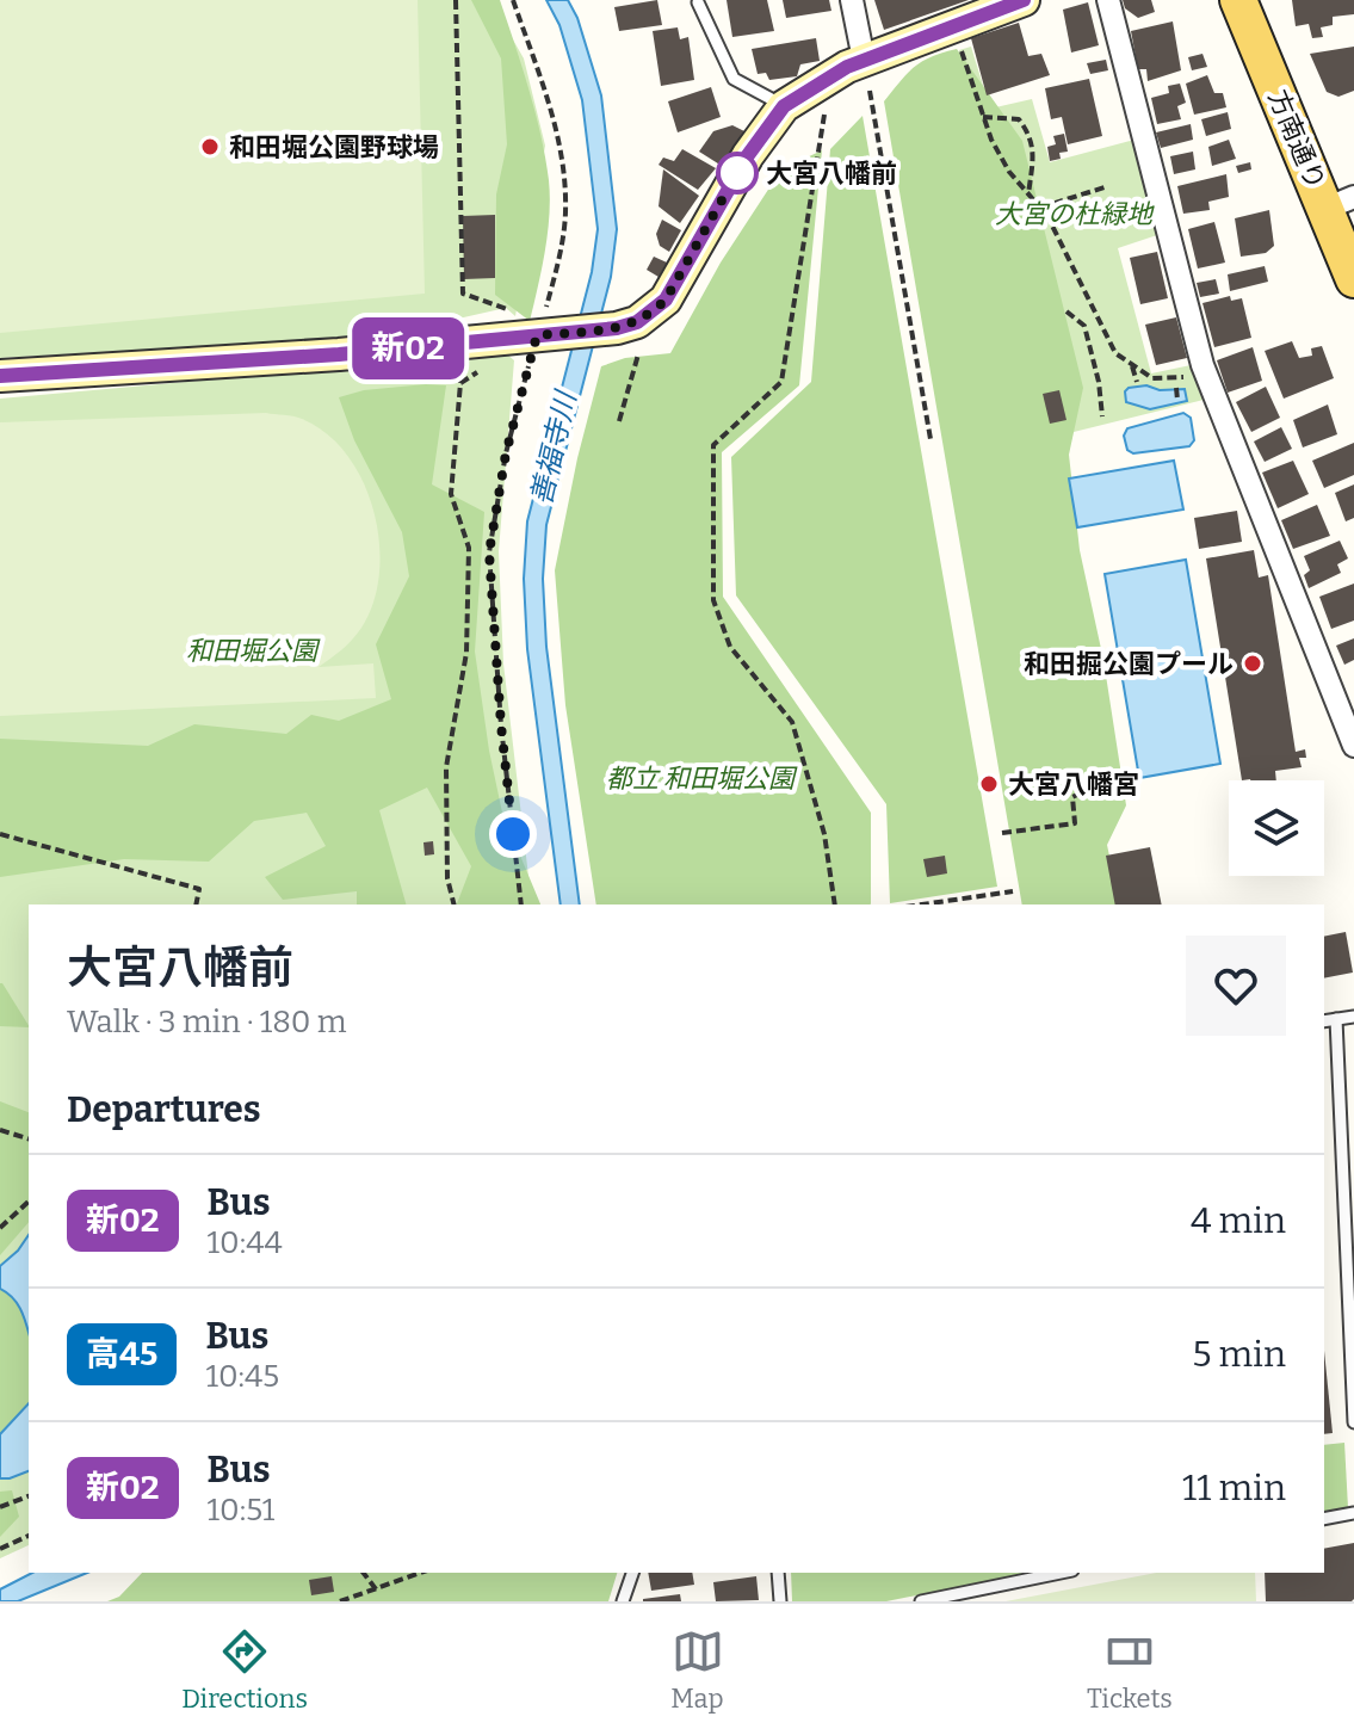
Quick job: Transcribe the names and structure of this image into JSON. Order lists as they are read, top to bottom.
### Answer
{
  "streets": {
    "main road": ["方南通り"]
  },
  "water": ["善福寺川"],
  "parks": ["大宮の杜緑地", "和田堀公園", "都立 和田堀公園"],
  "places": [
    "和田堀公園野球場",
    "大宮八幡前",
    "和田掘公園プール",
    "大宮八幡宮"
  ],
  "lines": ["bus line 新02"],
  "page": {
    "on_map": "新02",
    "heading": [
      ["大宮八幡前", "Walk · 3 min · 180 m"],
      "Departures"
    ],
    "list": [
      {
        "mark": "新02",
        "name": "Bus",
        "note": "10:44",
        "value": "4 min"
      },
      {
        "mark": "高45",
        "name": "Bus",
        "note": "10:45",
        "value": "5 min"
      },
      {
        "mark": "新02",
        "name": "Bus",
        "note": "10:51",
        "value": "11 min"
      }
    ],
    "tabs": ["Directions", "Map", "Tickets"]
  }
}
